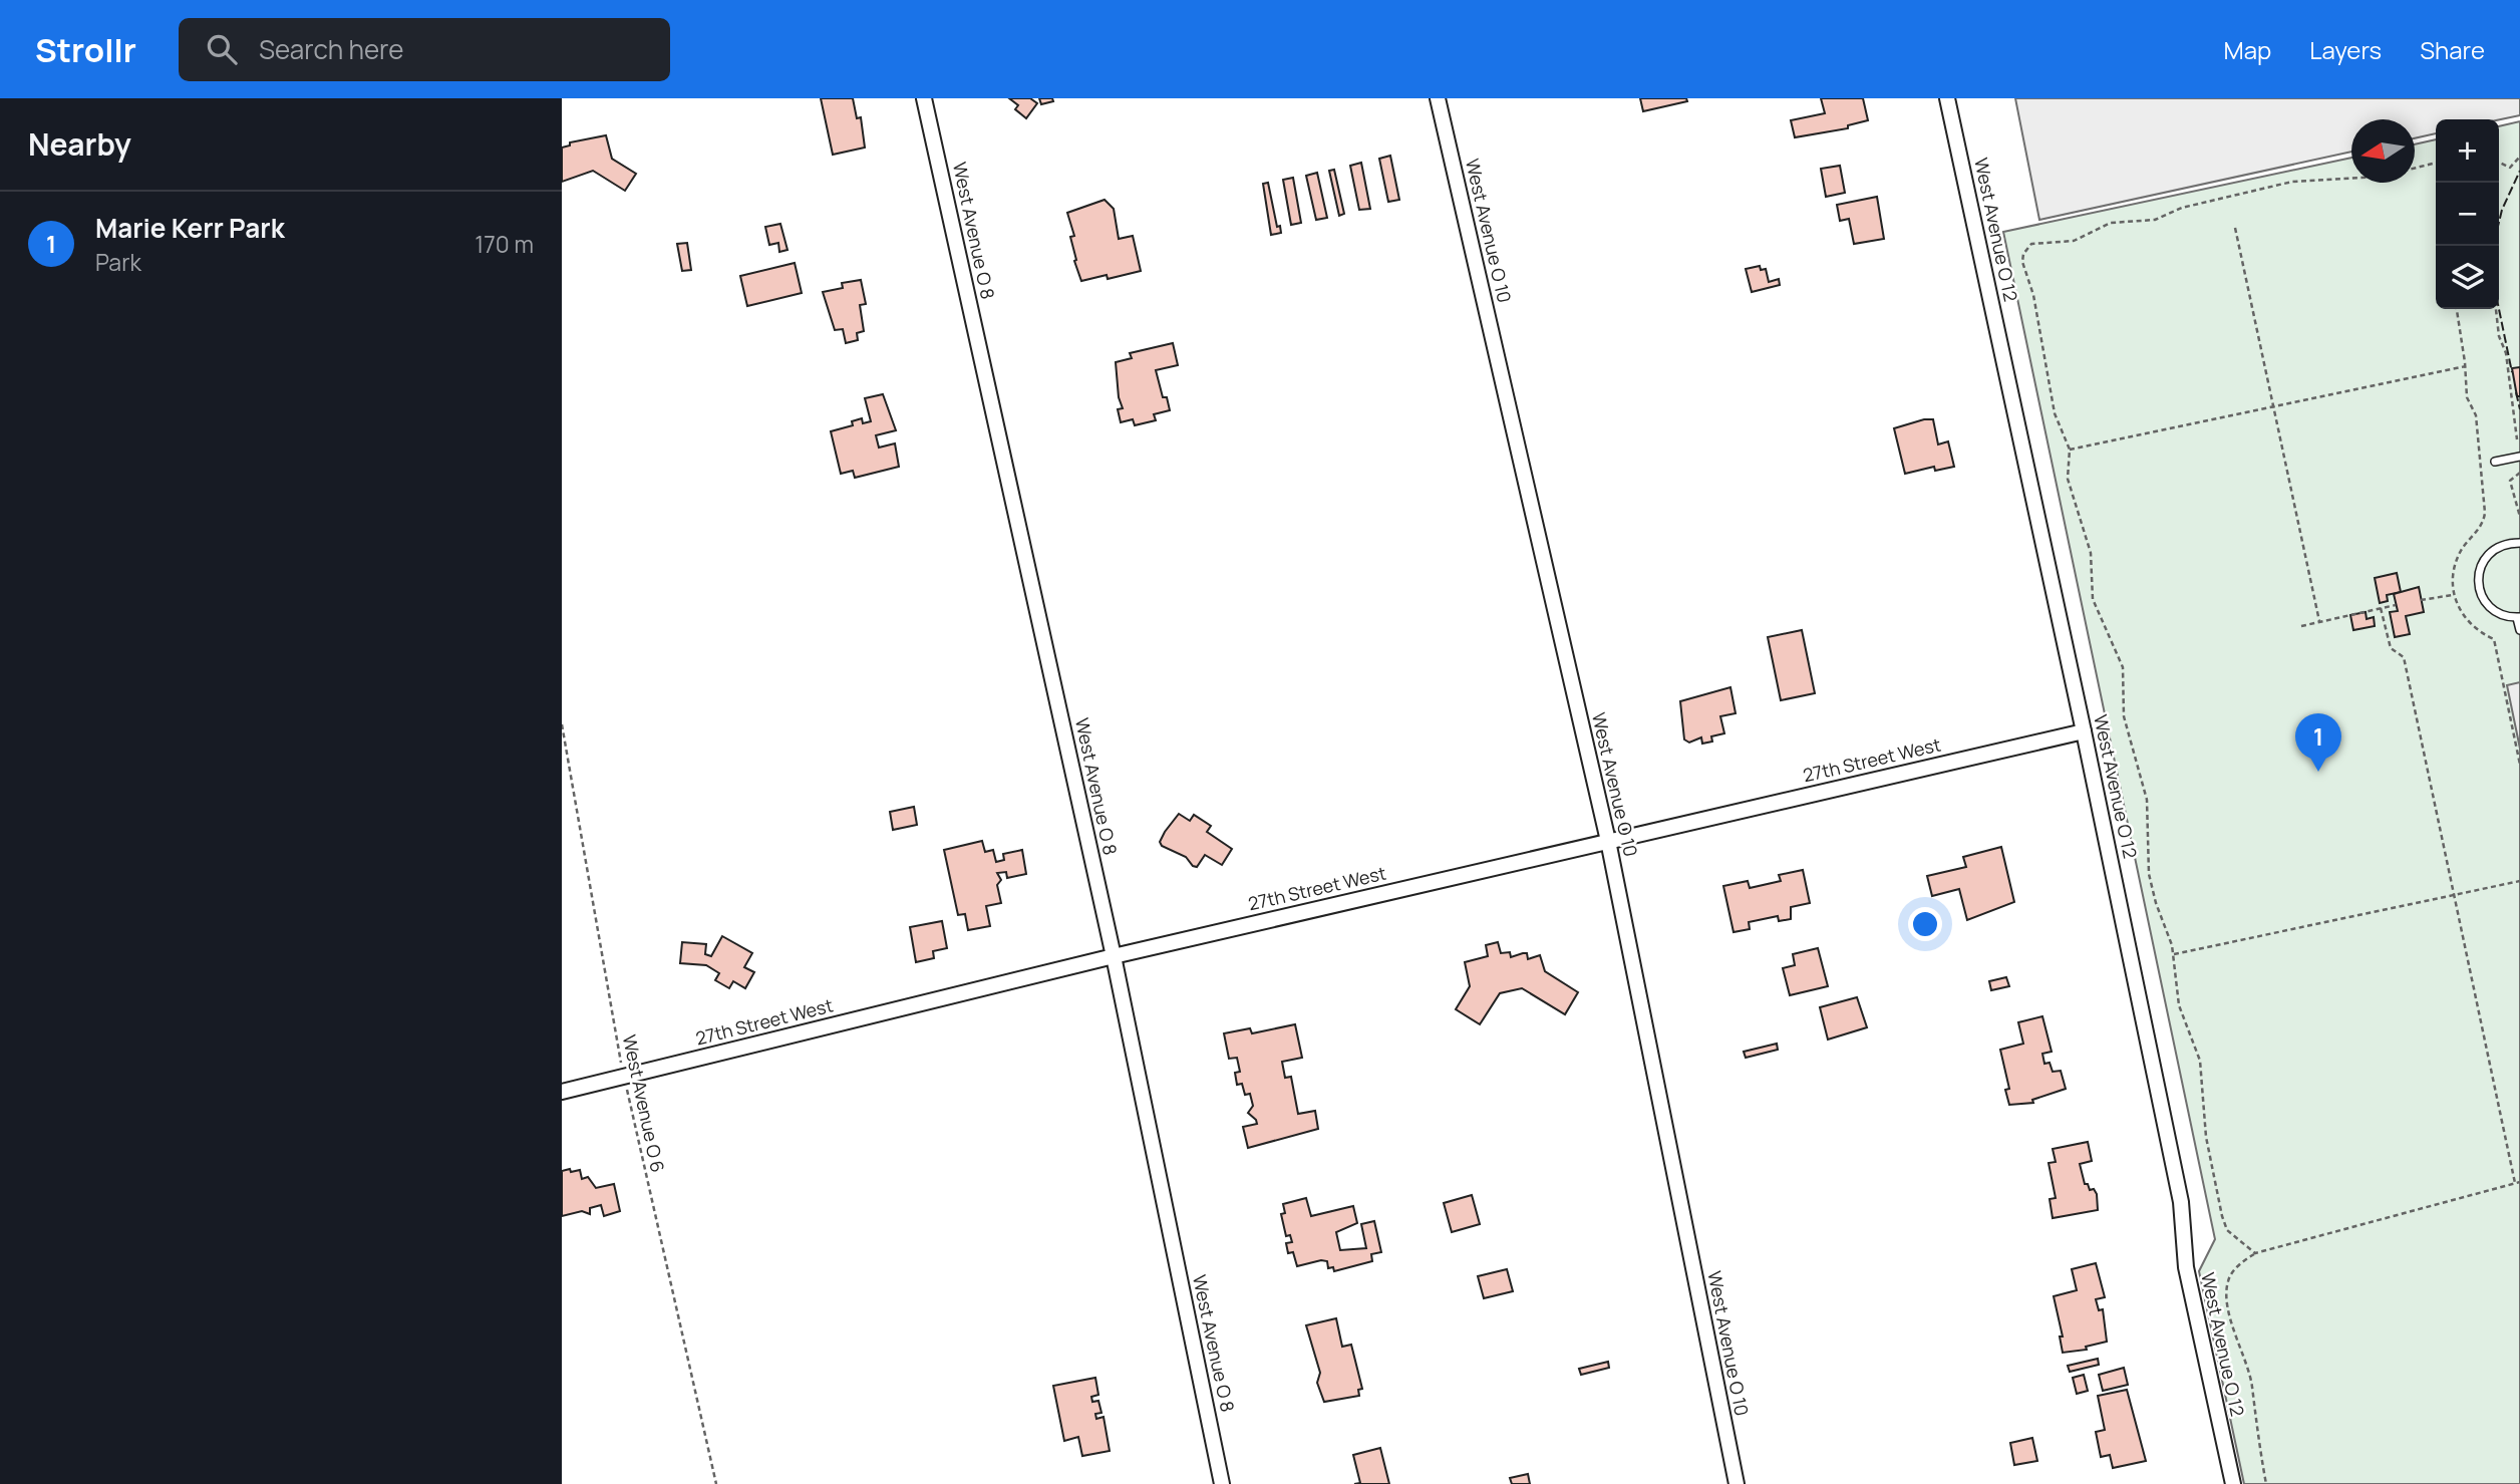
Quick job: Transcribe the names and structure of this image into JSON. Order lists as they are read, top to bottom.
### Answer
{
  "streets": {
    "street": [
      "West Avenue O 12",
      "West Avenue O 8",
      "West Avenue O 10",
      "27th Street West"
    ],
    "path": ["West Avenue O 6"]
  },
  "crossings": [
    ["West Avenue O 12", "27th Street West"],
    ["West Avenue O 8", "27th Street West"],
    ["West Avenue O 10", "27th Street West"],
    ["27th Street West", "West Avenue O 6"]
  ],
  "north": "left",
  "page": {
    "header": "Strollr",
    "search": "Search here",
    "nav": ["Map", "Layers", "Share"],
    "heading": "Nearby",
    "map_buttons": ["+", "−"],
    "list": [
      {
        "mark": "1",
        "name": "Marie Kerr Park",
        "note": "Park",
        "value": "170 m"
      }
    ],
    "pins": "1"
  }
}
